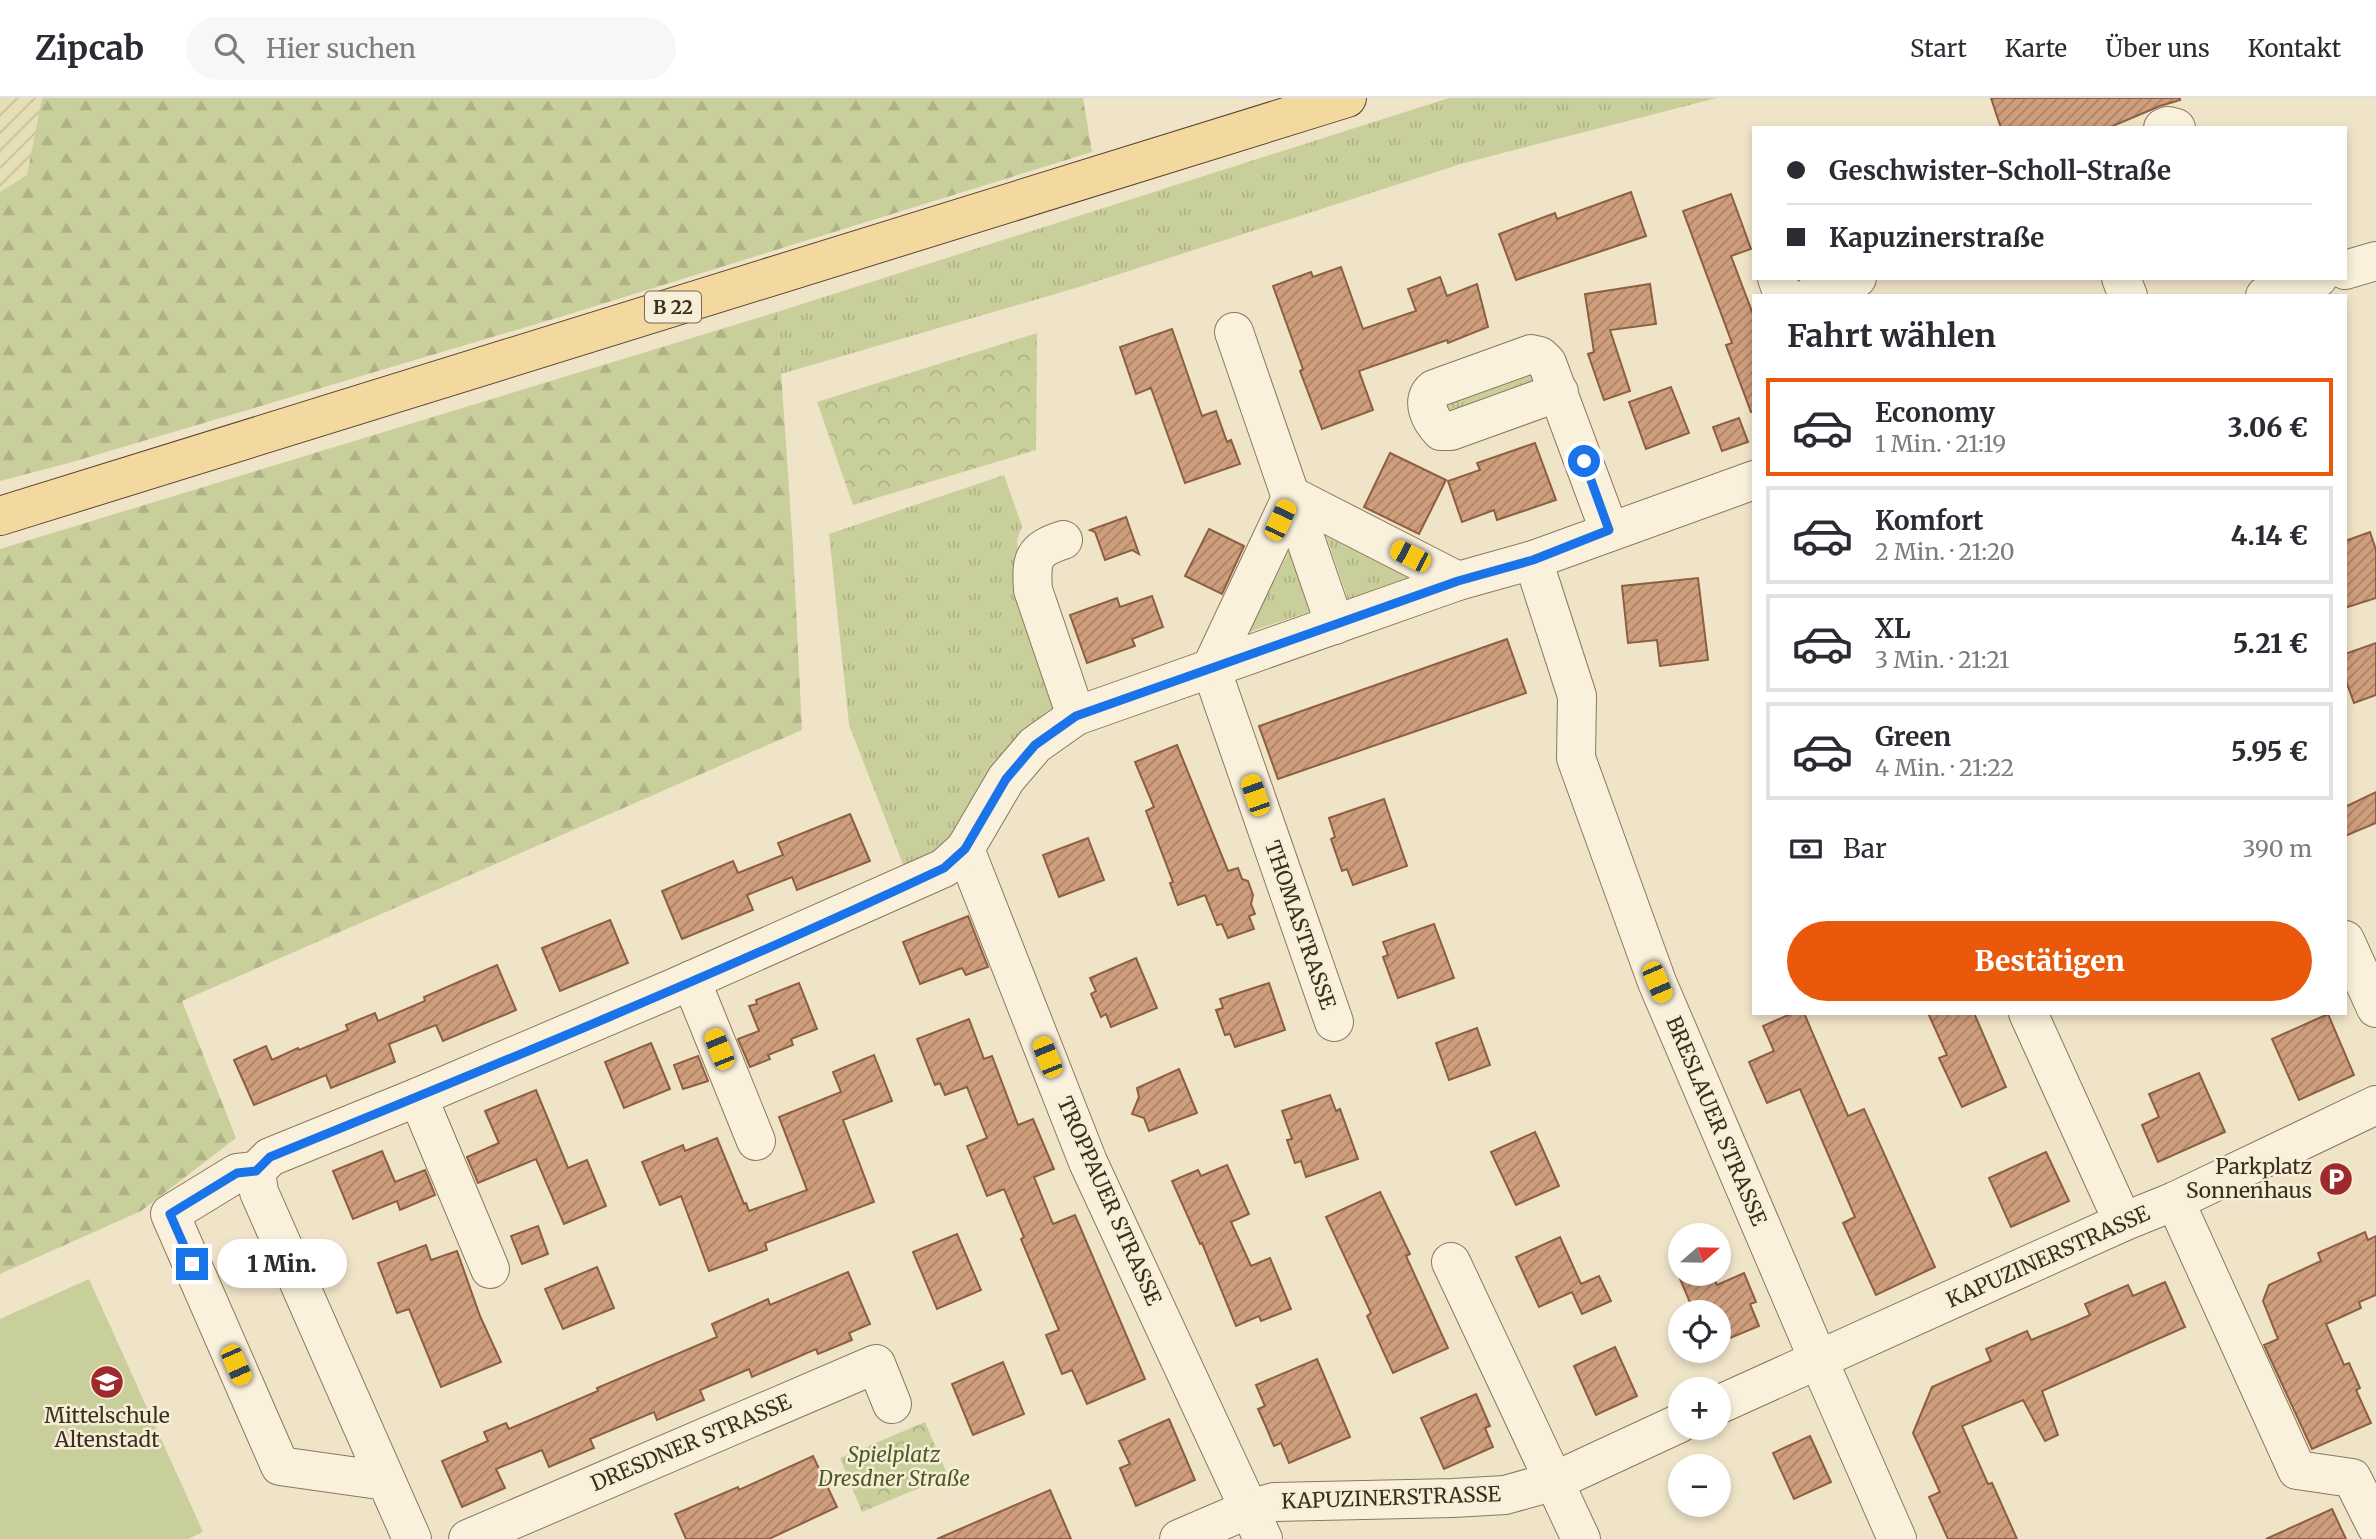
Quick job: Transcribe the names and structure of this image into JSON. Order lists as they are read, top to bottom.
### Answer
{
  "streets": {
    "main road": ["B 22"],
    "street": [
      "THOMASTRASSE",
      "BRESLAUER STRASSE",
      "TROPPAUER STRASSE",
      "KAPUZINERSTRASSE",
      "DRESDNER STRASSE"
    ]
  },
  "crossings": [
    ["BRESLAUER STRASSE", "KAPUZINERSTRASSE"],
    ["TROPPAUER STRASSE", "KAPUZINERSTRASSE"]
  ],
  "parks": ["Spielplatz Dresdner Straße"],
  "places": {
    "parking": ["Parkplatz Sonnenhaus"],
    "school or university": ["Mittelschule Altenstadt"]
  },
  "north": "right",
  "page": {
    "header": "Zipcab",
    "search": "Hier suchen",
    "nav": [
      "Start",
      "Karte",
      "Über uns",
      "Kontakt"
    ],
    "banner": ["Geschwister-Scholl-Straße", "Kapuzinerstraße"],
    "heading": "Fahrt wählen",
    "list": [
      {
        "name": "Economy",
        "note": "1 Min. · 21:19",
        "value": "3.06 €"
      },
      {
        "name": "Komfort",
        "note": "2 Min. · 21:20",
        "value": "4.14 €"
      },
      {
        "name": "XL",
        "note": "3 Min. · 21:21",
        "value": "5.21 €"
      },
      {
        "name": "Green",
        "note": "4 Min. · 21:22",
        "value": "5.95 €"
      }
    ],
    "pay": ["Bar", "390 m"],
    "buttons": "Bestätigen",
    "map_buttons": ["+", "−"],
    "bubble": "1 Min."
  }
}
